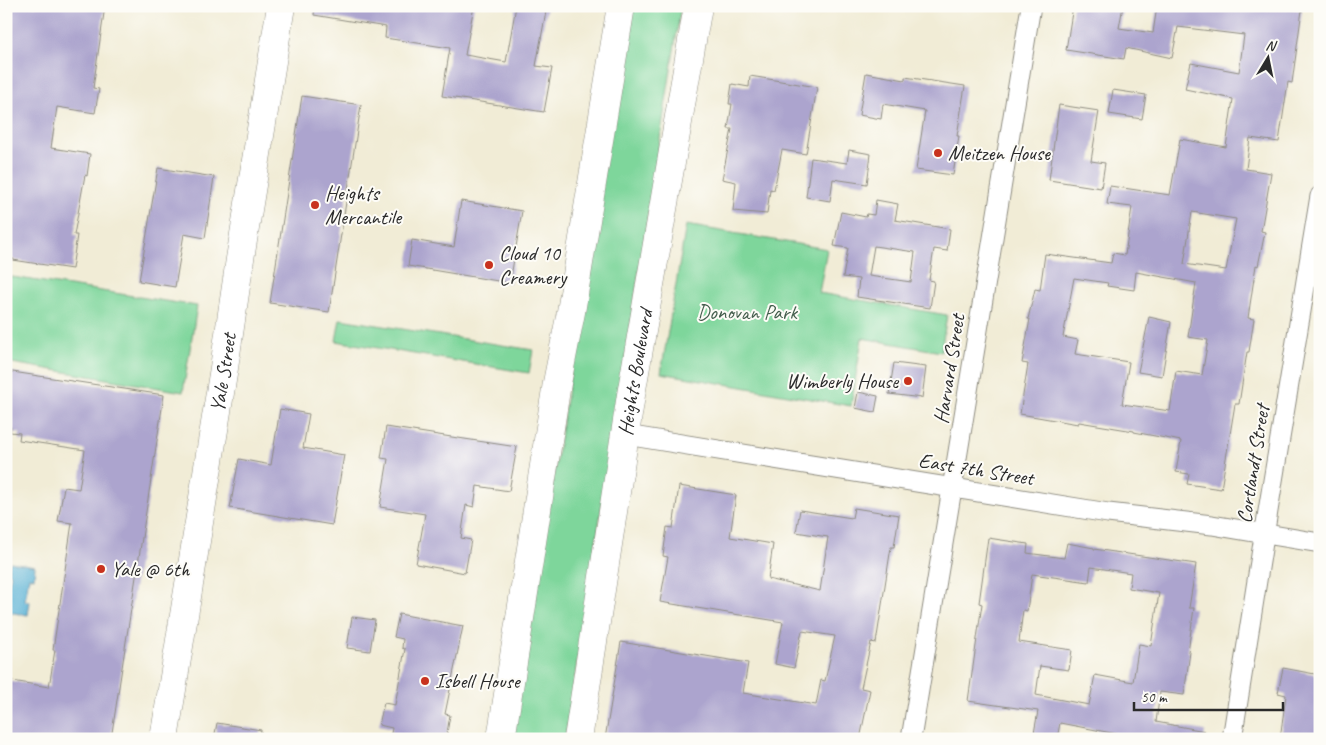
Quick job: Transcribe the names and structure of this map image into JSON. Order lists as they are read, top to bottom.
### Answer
{
  "streets": {
    "main road": ["Yale Street", "Heights Boulevard"],
    "street": ["Harvard Street", "Cortlandt Street", "East 7th Street"]
  },
  "crossings": [
    ["Harvard Street", "East 7th Street"],
    ["Heights Boulevard", "East 7th Street"],
    ["Cortlandt Street", "East 7th Street"]
  ],
  "parks": ["Donovan Park"],
  "places": [
    "Meitzen House",
    "Heights Mercantile",
    "Cloud 10 Creamery",
    "Wimberly House",
    "Yale @ 6th",
    "Isbell House"
  ],
  "scale_bar": "50 m",
  "north": "top"
}
